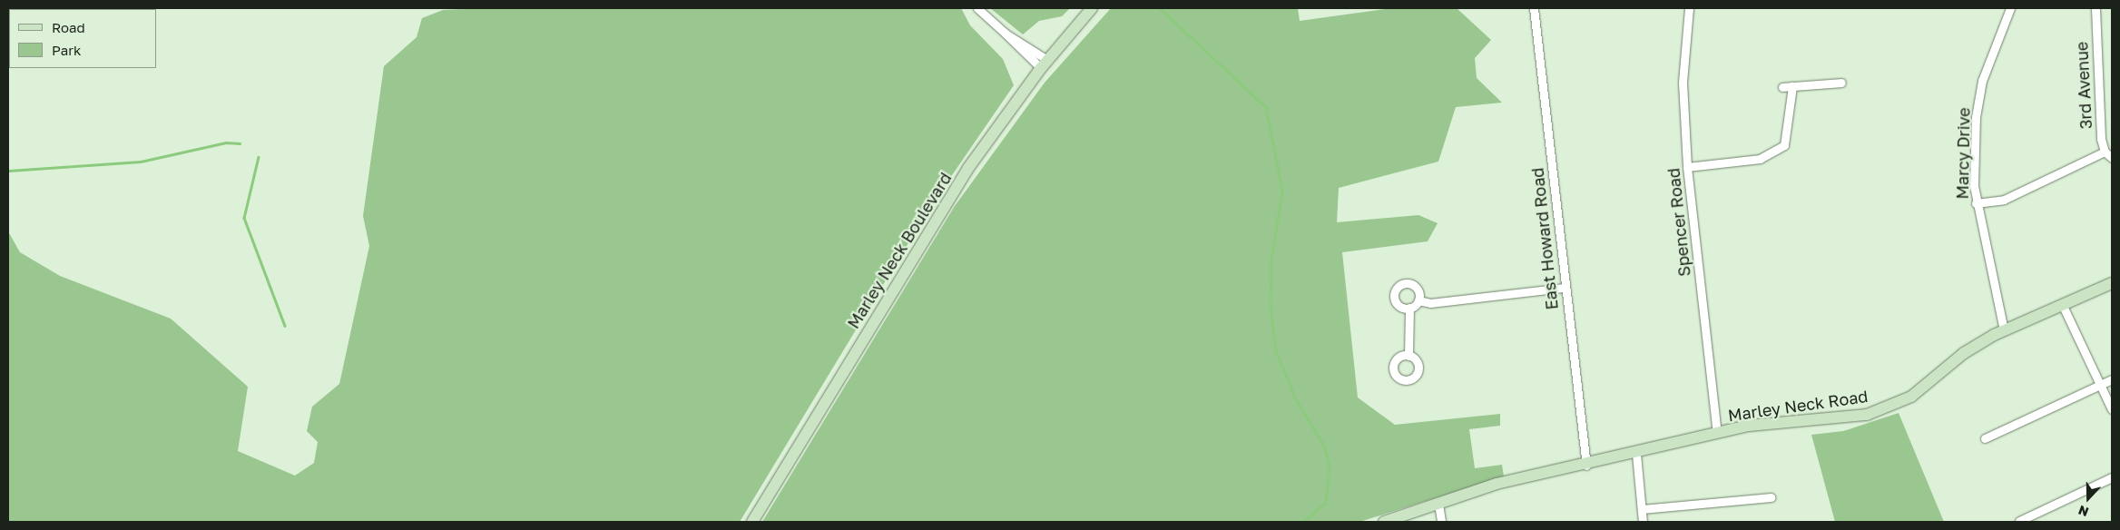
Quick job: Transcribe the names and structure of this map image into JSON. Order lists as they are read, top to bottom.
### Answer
{
  "streets": {
    "street": [
      "3rd Avenue",
      "Marcy Drive",
      "Spencer Road",
      "East Howard Road",
      "Marley Neck Boulevard",
      "Marley Neck Road"
    ]
  },
  "crossings": [
    ["Marcy Drive", "Marley Neck Road"],
    ["Spencer Road", "Marley Neck Road"],
    ["East Howard Road", "Marley Neck Road"]
  ],
  "legend": ["Road", "Park"],
  "north": "bottom"
}
